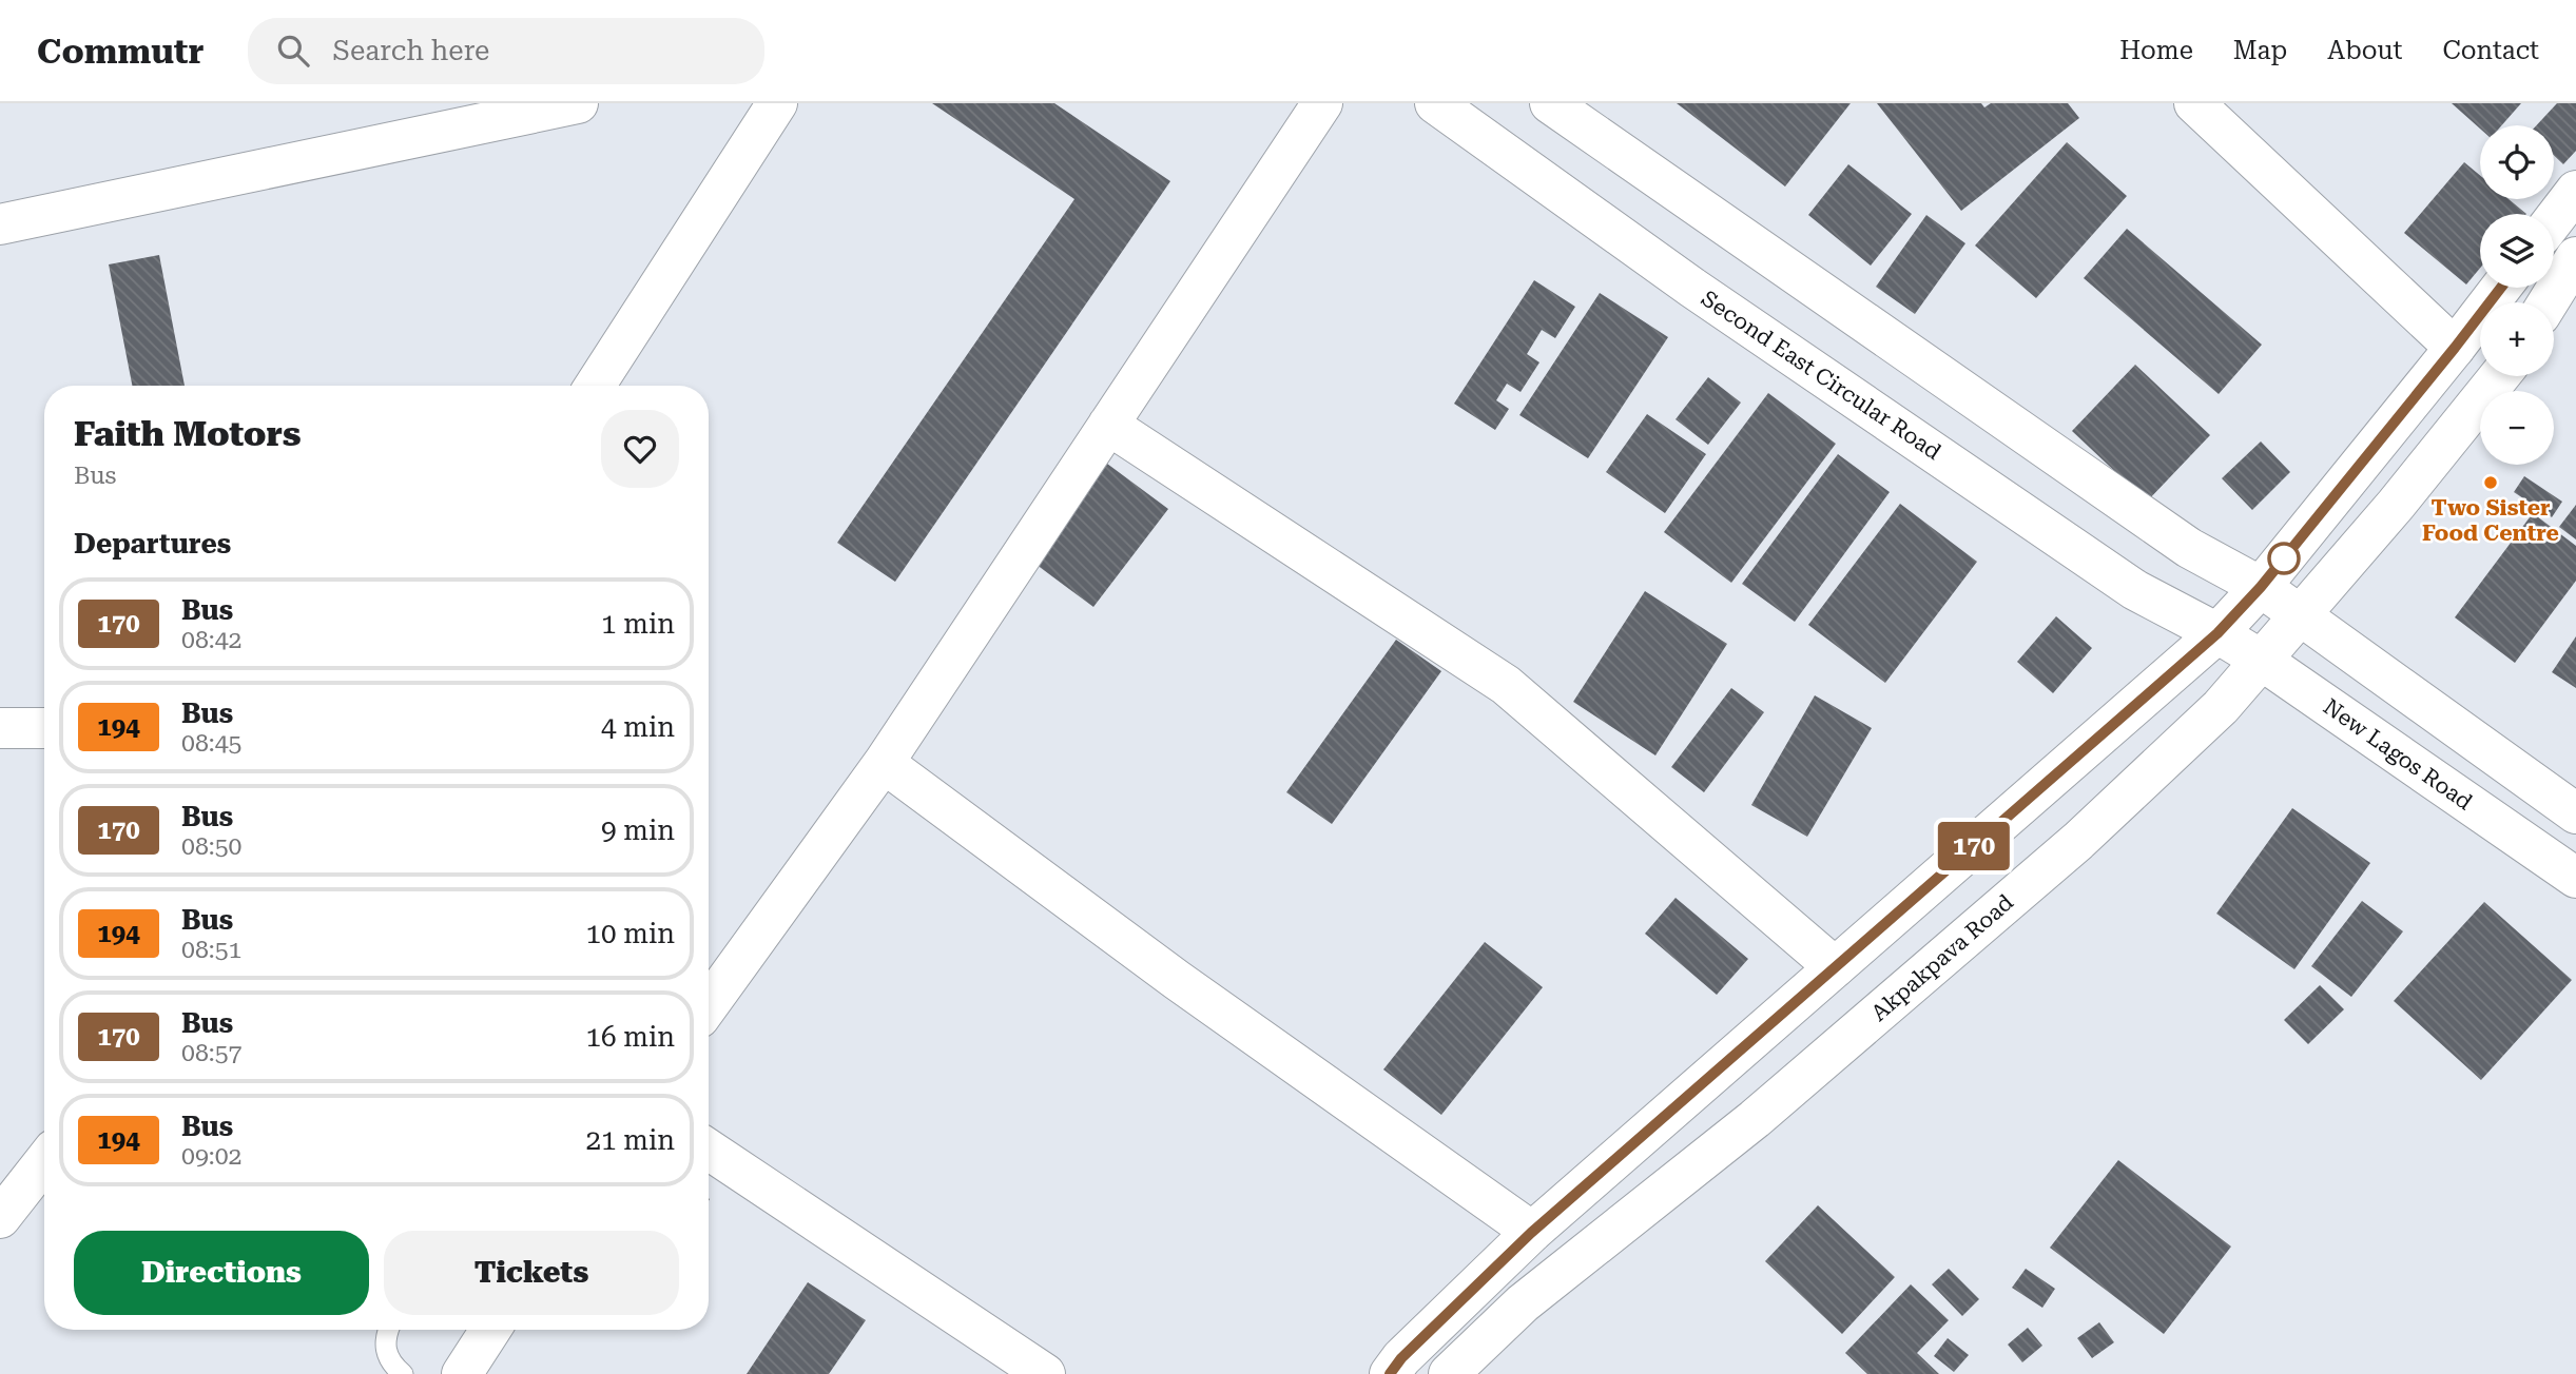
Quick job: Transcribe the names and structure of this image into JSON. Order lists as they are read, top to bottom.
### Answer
{
  "streets": {
    "main road": ["Second East Circular Road", "New Lagos Road", "Akpakpava Road"]
  },
  "crossings": [
    ["Second East Circular Road", "New Lagos Road"],
    ["New Lagos Road", "Akpakpava Road"]
  ],
  "places": ["Two Sister Food Centre"],
  "lines": ["bus line 170"],
  "page": {
    "header": "Commutr",
    "search": "Search here",
    "nav": [
      "Home",
      "Map",
      "About",
      "Contact"
    ],
    "on_map": "170",
    "map_buttons": ["+", "−"],
    "heading": [
      ["Faith Motors", "Bus"],
      "Departures"
    ],
    "list": [
      {
        "mark": "170",
        "name": "Bus",
        "note": "08:42",
        "value": "1 min"
      },
      {
        "mark": "194",
        "name": "Bus",
        "note": "08:45",
        "value": "4 min"
      },
      {
        "mark": "170",
        "name": "Bus",
        "note": "08:50",
        "value": "9 min"
      },
      {
        "mark": "194",
        "name": "Bus",
        "note": "08:51",
        "value": "10 min"
      },
      {
        "mark": "170",
        "name": "Bus",
        "note": "08:57",
        "value": "16 min"
      },
      {
        "mark": "194",
        "name": "Bus",
        "note": "09:02",
        "value": "21 min"
      }
    ],
    "buttons": ["Directions", "Tickets"]
  }
}
